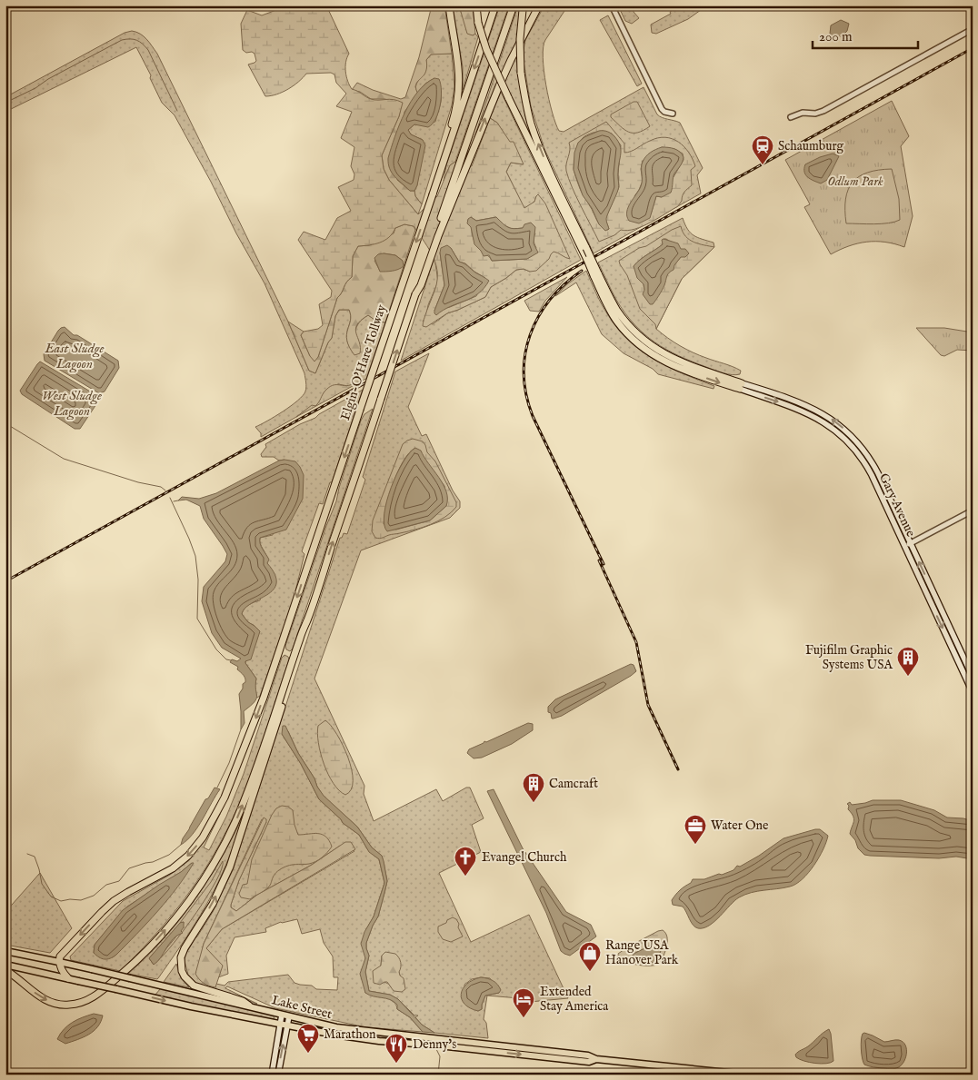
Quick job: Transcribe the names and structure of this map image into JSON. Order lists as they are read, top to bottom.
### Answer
{
  "streets": {
    "highway": ["Elgin-O'Hare Tollway"],
    "main road": ["Gary Avenue", "Lake Street"]
  },
  "crossings": [
    ["Elgin-O'Hare Tollway", "Lake Street"]
  ],
  "water": ["East Sludge Lagoon", "West Sludge Lagoon"],
  "parks": ["Odlum Park"],
  "places": {
    "station": ["Schaumburg"],
    "building": ["Fujifilm Graphic Systems USA", "Camcraft"],
    "office": ["Water One"],
    "church": ["Evangel Church"],
    "shop": ["Range USA Hanover Park"],
    "hotel": ["Extended Stay America"],
    "supermarket": ["Marathon"],
    "restaurant": ["Denny's"]
  },
  "scale_bar": "200 m"
}
